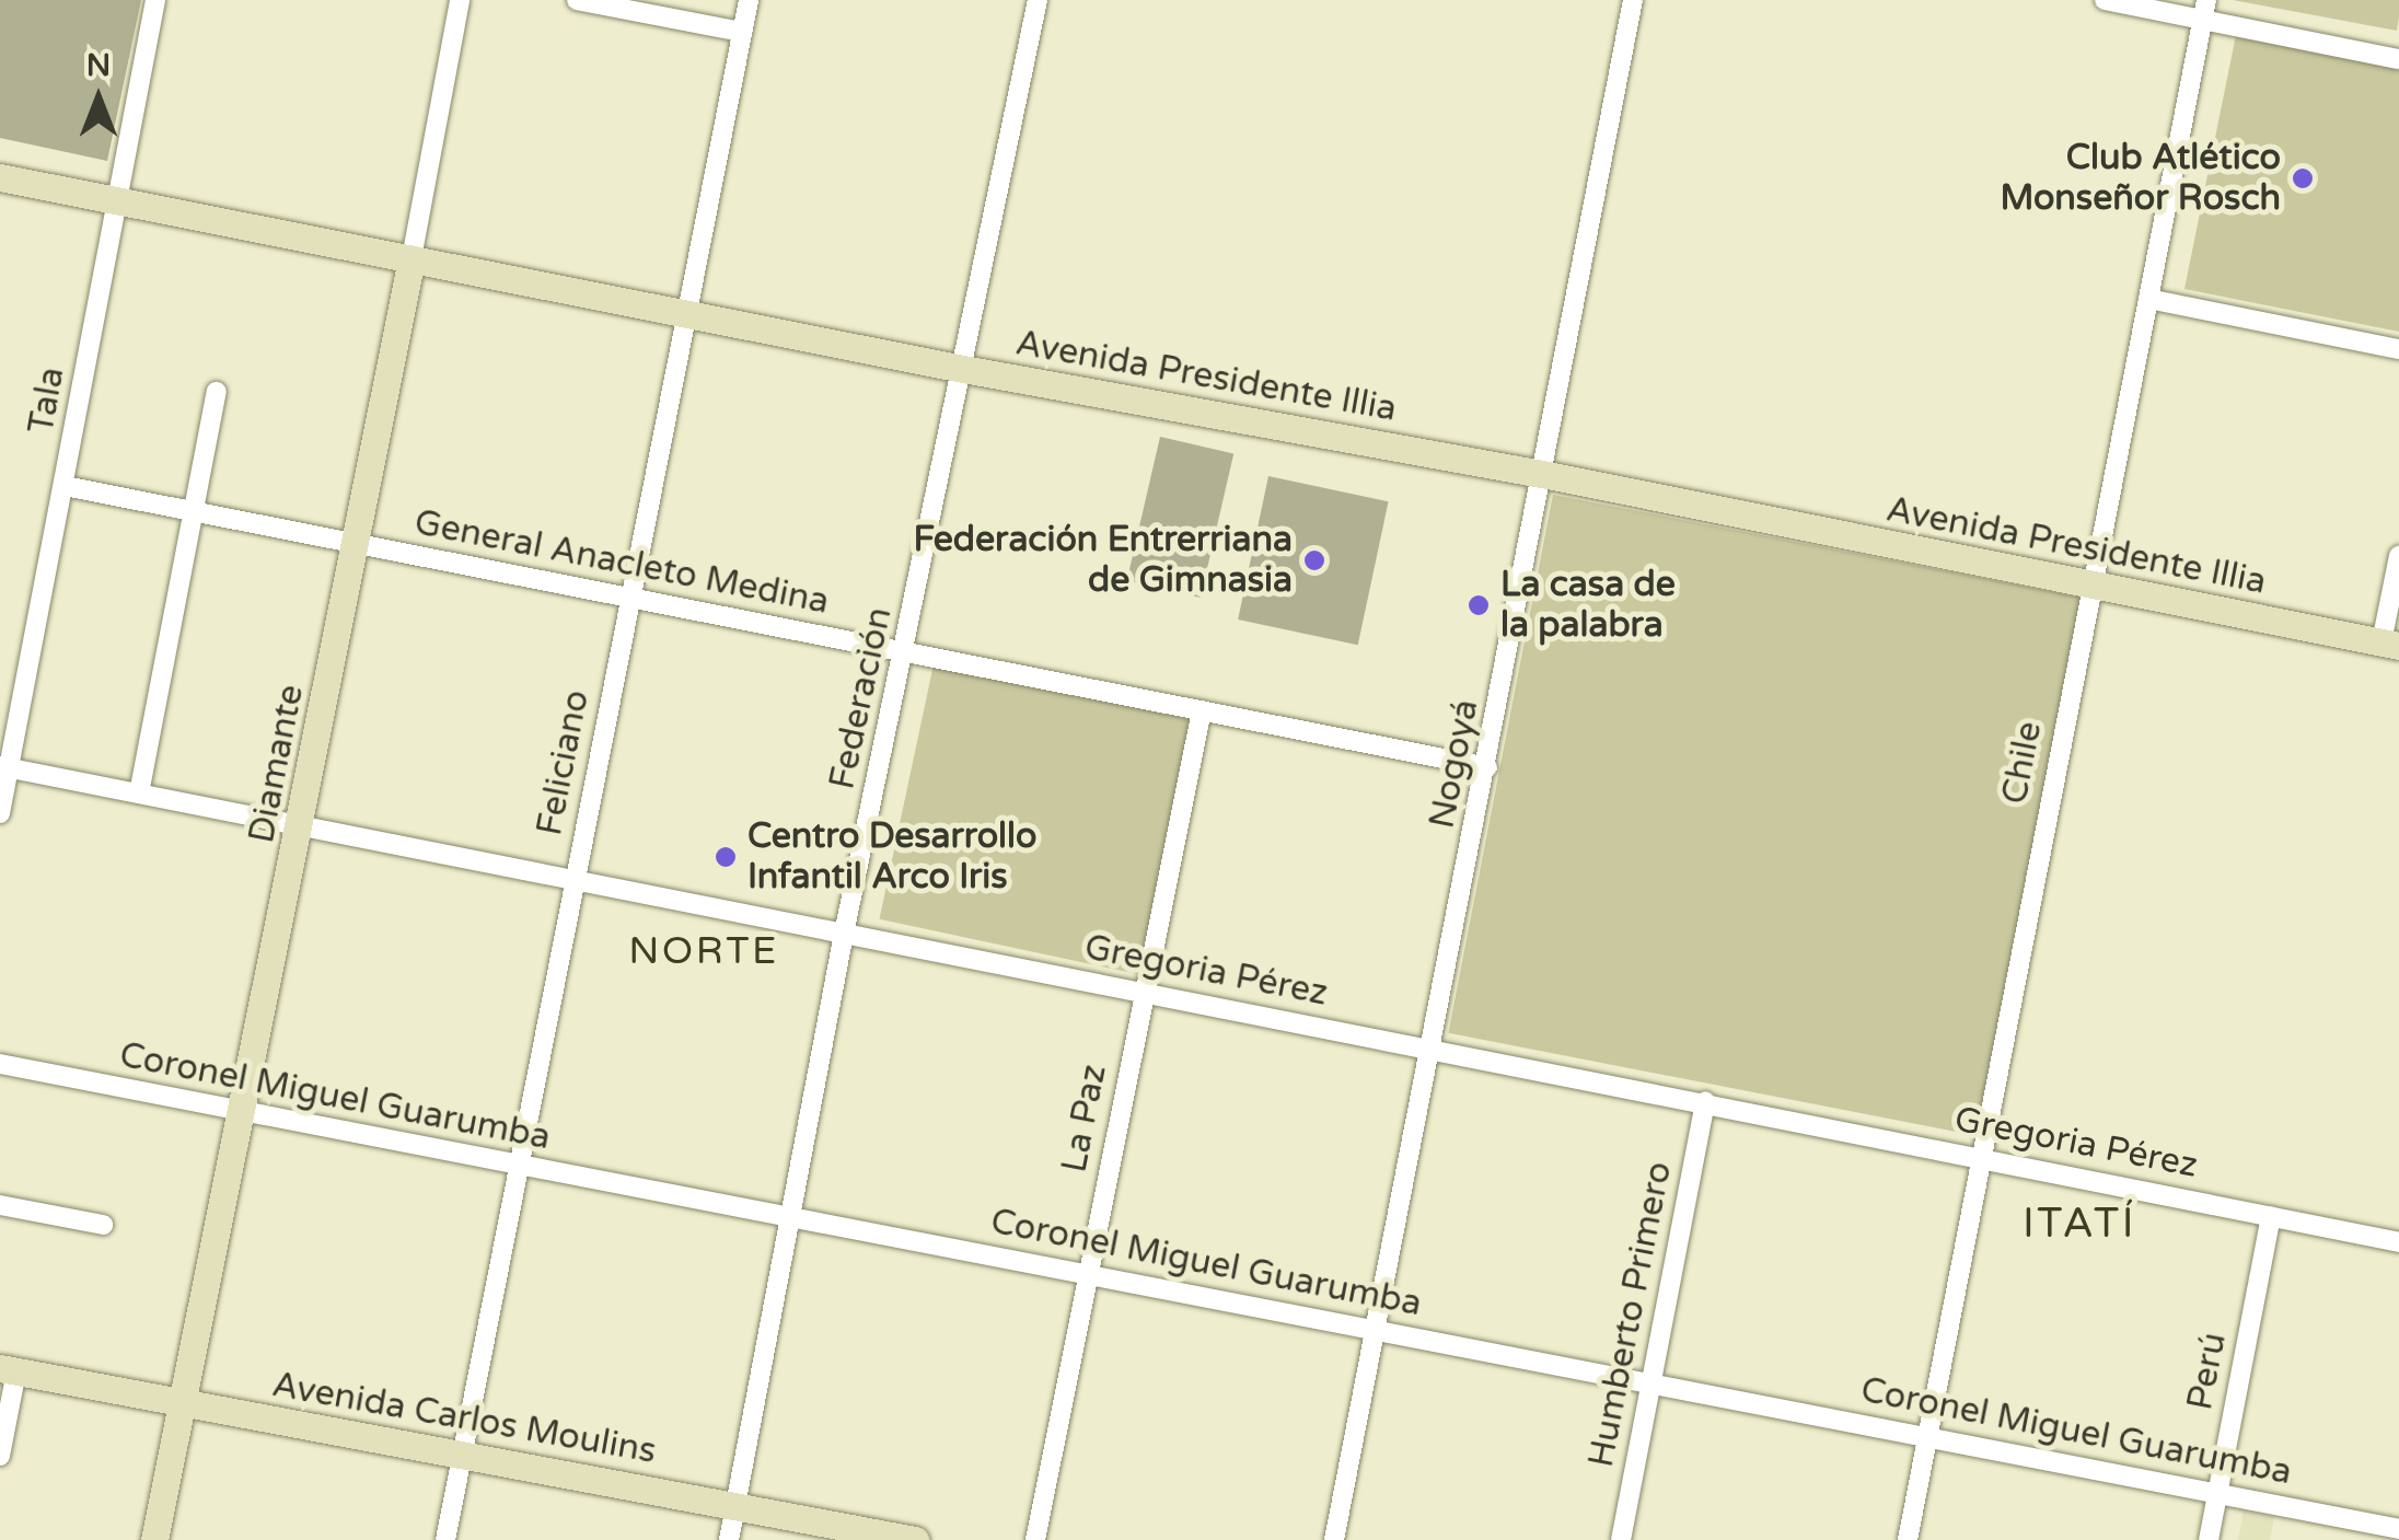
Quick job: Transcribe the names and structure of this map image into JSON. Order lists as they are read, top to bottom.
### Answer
{
  "streets": {
    "main road": ["Avenida Presidente Illia", "Diamante", "Avenida Carlos Moulins"],
    "street": [
      "Tala",
      "General Anacleto Medina",
      "Federación",
      "Feliciano",
      "Chile",
      "Nogoyá",
      "Gregoria Pérez",
      "Coronel Miguel Guarumba",
      "La Paz",
      "Humberto Primero",
      "Perú"
    ]
  },
  "crossings": [
    ["Avenida Presidente Illia", "Tala"],
    ["Avenida Presidente Illia", "Federación"],
    ["Avenida Presidente Illia", "Feliciano"],
    ["Avenida Presidente Illia", "Chile"],
    ["Avenida Presidente Illia", "Diamante"],
    ["Avenida Presidente Illia", "Nogoyá"],
    ["Tala", "General Anacleto Medina"],
    ["Tala", "Gregoria Pérez"],
    ["General Anacleto Medina", "Federación"],
    ["General Anacleto Medina", "Feliciano"],
    ["General Anacleto Medina", "Diamante"],
    ["General Anacleto Medina", "Nogoyá"],
    ["General Anacleto Medina", "La Paz"],
    ["Federación", "Gregoria Pérez"],
    ["Federación", "Coronel Miguel Guarumba"],
    ["Federación", "Avenida Carlos Moulins"],
    ["Feliciano", "Gregoria Pérez"],
    ["Feliciano", "Coronel Miguel Guarumba"],
    ["Feliciano", "Avenida Carlos Moulins"],
    ["Chile", "Gregoria Pérez"],
    ["Chile", "Coronel Miguel Guarumba"],
    ["Diamante", "Gregoria Pérez"],
    ["Diamante", "Coronel Miguel Guarumba"],
    ["Diamante", "Avenida Carlos Moulins"],
    ["Nogoyá", "Gregoria Pérez"],
    ["Nogoyá", "Coronel Miguel Guarumba"],
    ["Gregoria Pérez", "La Paz"],
    ["Gregoria Pérez", "Humberto Primero"],
    ["Gregoria Pérez", "Perú"],
    ["Coronel Miguel Guarumba", "La Paz"],
    ["Coronel Miguel Guarumba", "Humberto Primero"],
    ["Coronel Miguel Guarumba", "Perú"]
  ],
  "districts": ["NORTE", "ITATÍ"],
  "places": [
    "Club Atlético Monseñor Rosch",
    "Federación Entrerriana de Gimnasia",
    "La casa de la palabra",
    "Centro Desarrollo Infantil Arco Iris"
  ],
  "north": "top"
}
